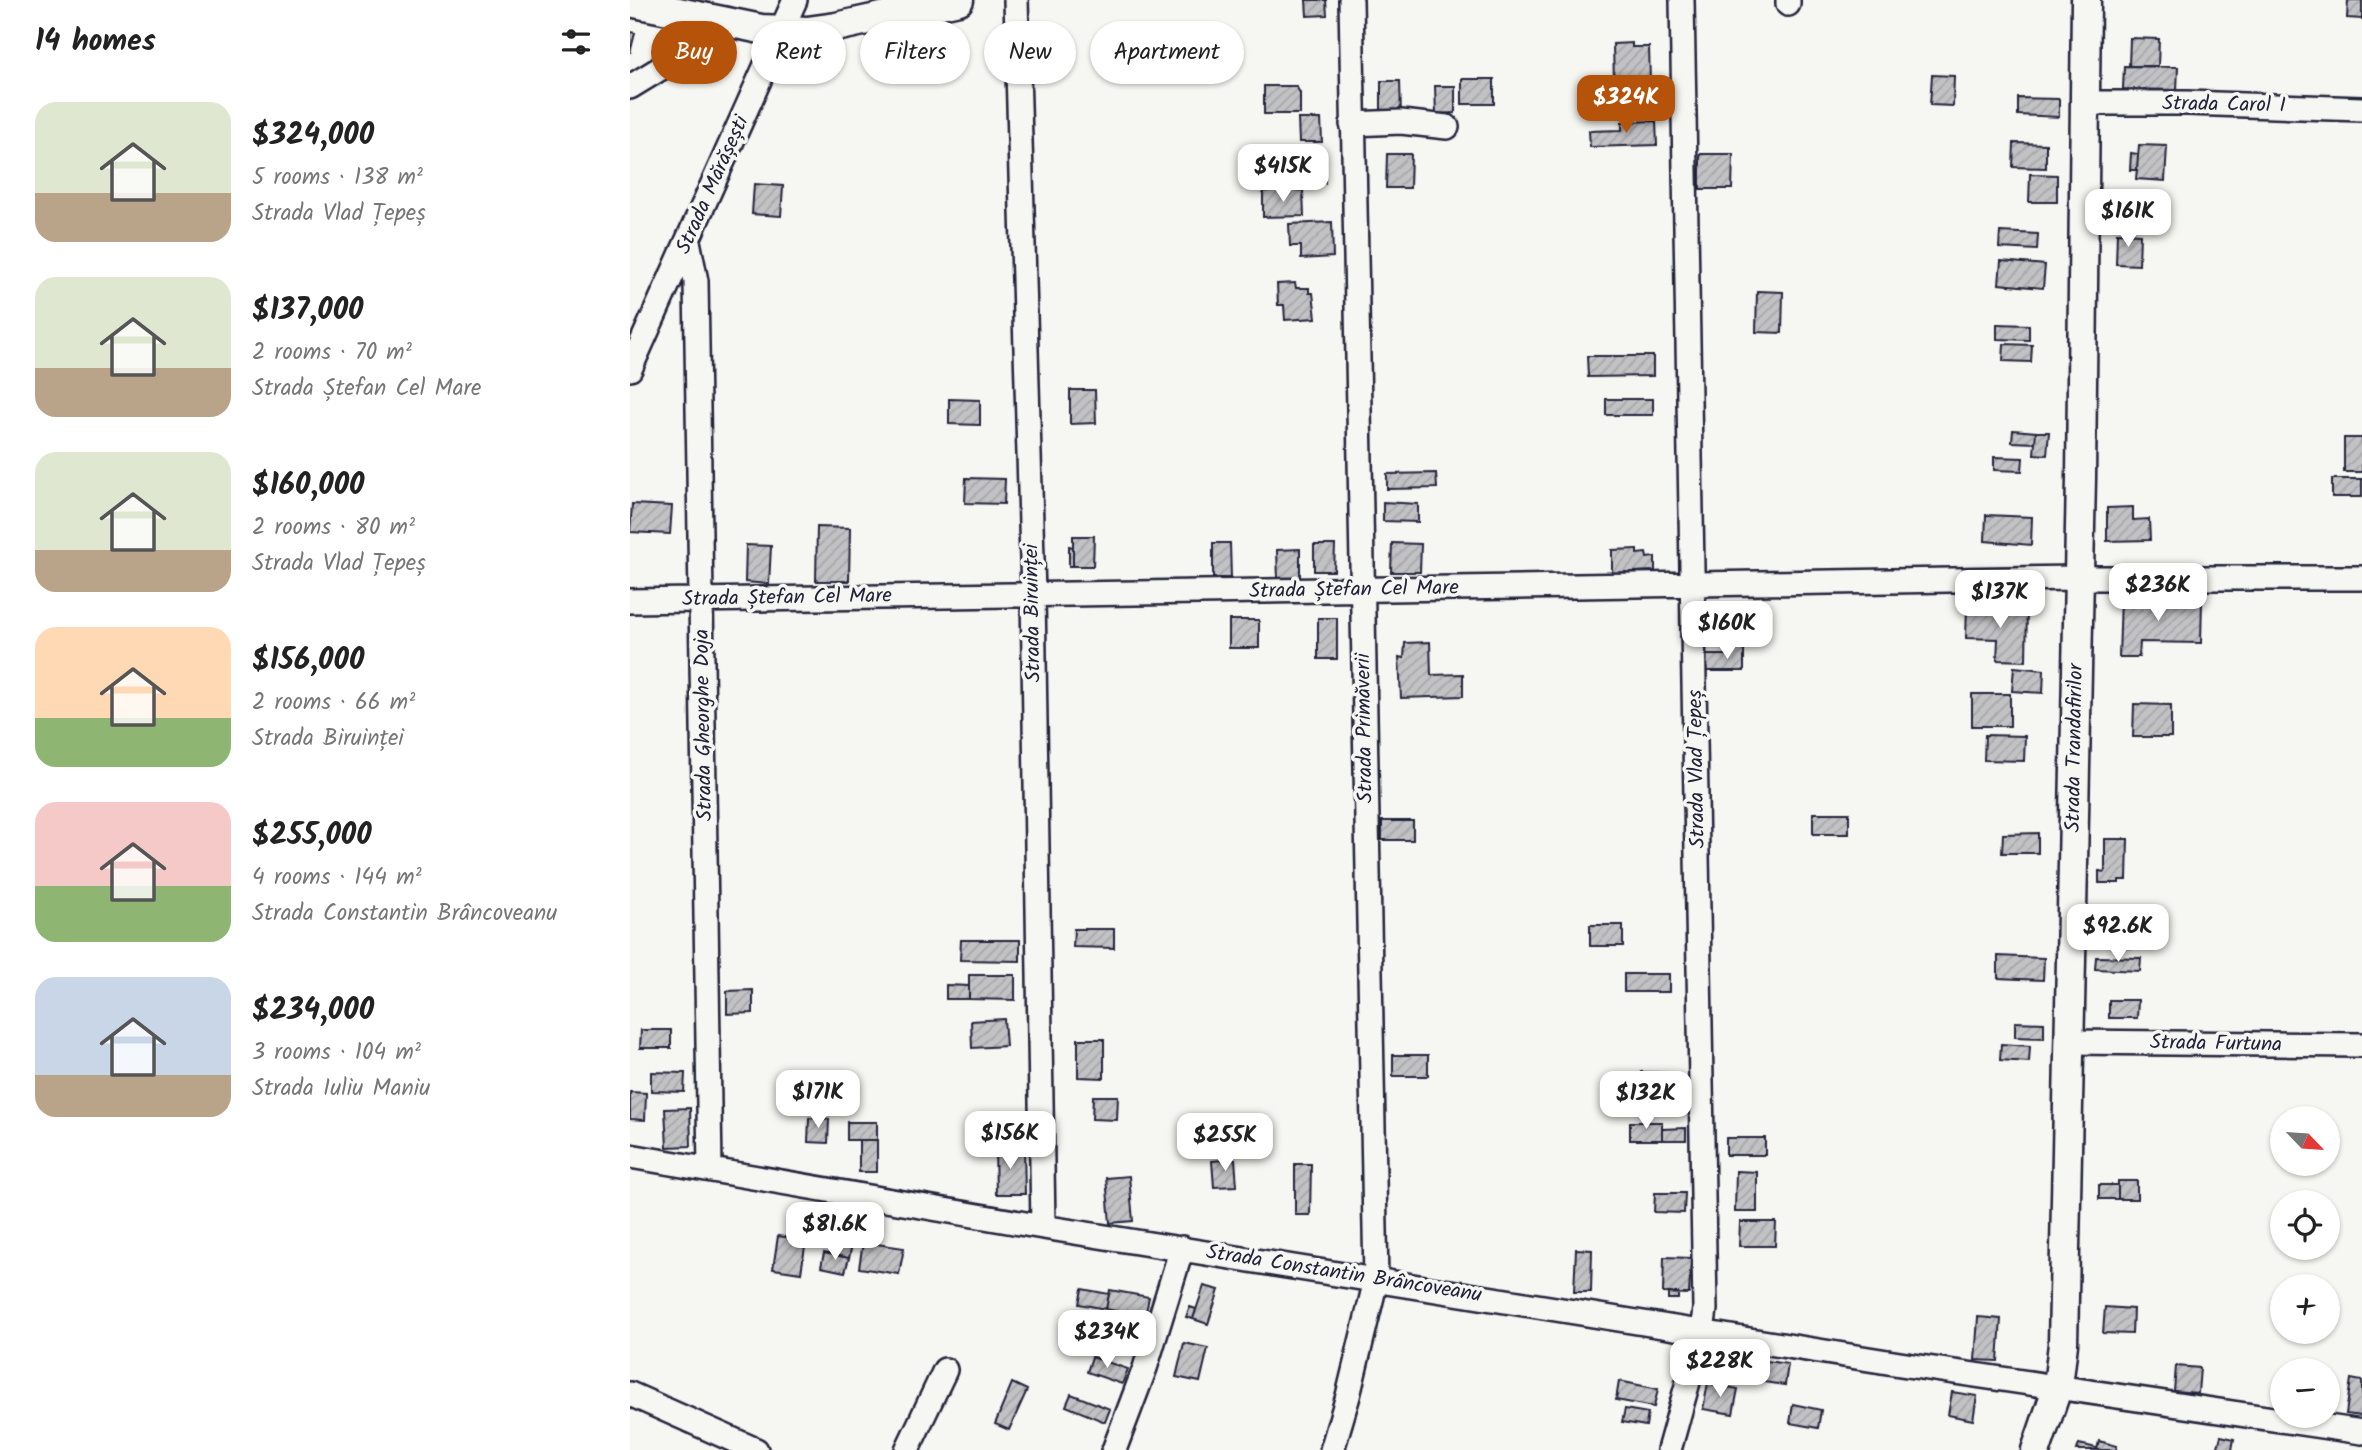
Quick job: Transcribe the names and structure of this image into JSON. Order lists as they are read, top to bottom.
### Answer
{
  "streets": {
    "main road": ["Strada Trandafirilor"],
    "street": [
      "Strada Carol I",
      "Strada Mărășești",
      "Strada Ștefan Cel Mare",
      "Strada Biruinței",
      "Strada Gheorghe Doja",
      "Strada Primăverii",
      "Strada Vlad Țepeș",
      "Strada Furtuna",
      "Strada Constantin Brâncoveanu"
    ]
  },
  "crossings": [
    ["Strada Carol I", "Strada Trandafirilor"],
    ["Strada Mărășești", "Strada Gheorghe Doja"],
    ["Strada Ștefan Cel Mare", "Strada Biruinței"],
    ["Strada Ștefan Cel Mare", "Strada Gheorghe Doja"],
    ["Strada Ștefan Cel Mare", "Strada Primăverii"],
    ["Strada Ștefan Cel Mare", "Strada Trandafirilor"],
    ["Strada Ștefan Cel Mare", "Strada Vlad Țepeș"],
    ["Strada Biruinței", "Strada Constantin Brâncoveanu"],
    ["Strada Gheorghe Doja", "Strada Constantin Brâncoveanu"],
    ["Strada Primăverii", "Strada Constantin Brâncoveanu"],
    ["Strada Trandafirilor", "Strada Furtuna"],
    ["Strada Trandafirilor", "Strada Constantin Brâncoveanu"],
    ["Strada Vlad Țepeș", "Strada Constantin Brâncoveanu"]
  ],
  "north": "bottom right",
  "page": {
    "heading": "14 homes",
    "chip": [
      "Buy",
      "Rent",
      "Filters",
      "New",
      "Apartment"
    ],
    "price": [
      "$324K",
      "$415K",
      "$161K",
      "$236K",
      "$137K",
      "$160K",
      "$92.6K",
      "$171K",
      "$132K",
      "$156K",
      "$255K",
      "$81.6K",
      "$234K",
      "$228K"
    ],
    "list": [
      {
        "name": "$324,000",
        "note": "5 rooms · 138 m² · Strada Vlad Țepeș"
      },
      {
        "name": "$137,000",
        "note": "2 rooms · 70 m² · Strada Ștefan Cel Mare"
      },
      {
        "name": "$160,000",
        "note": "2 rooms · 80 m² · Strada Vlad Țepeș"
      },
      {
        "name": "$156,000",
        "note": "2 rooms · 66 m² · Strada Biruinței"
      },
      {
        "name": "$255,000",
        "note": "4 rooms · 144 m² · Strada Constantin Brâncoveanu"
      },
      {
        "name": "$234,000",
        "note": "3 rooms · 104 m² · Strada Iuliu Maniu"
      }
    ],
    "map_buttons": ["+", "−"]
  }
}
